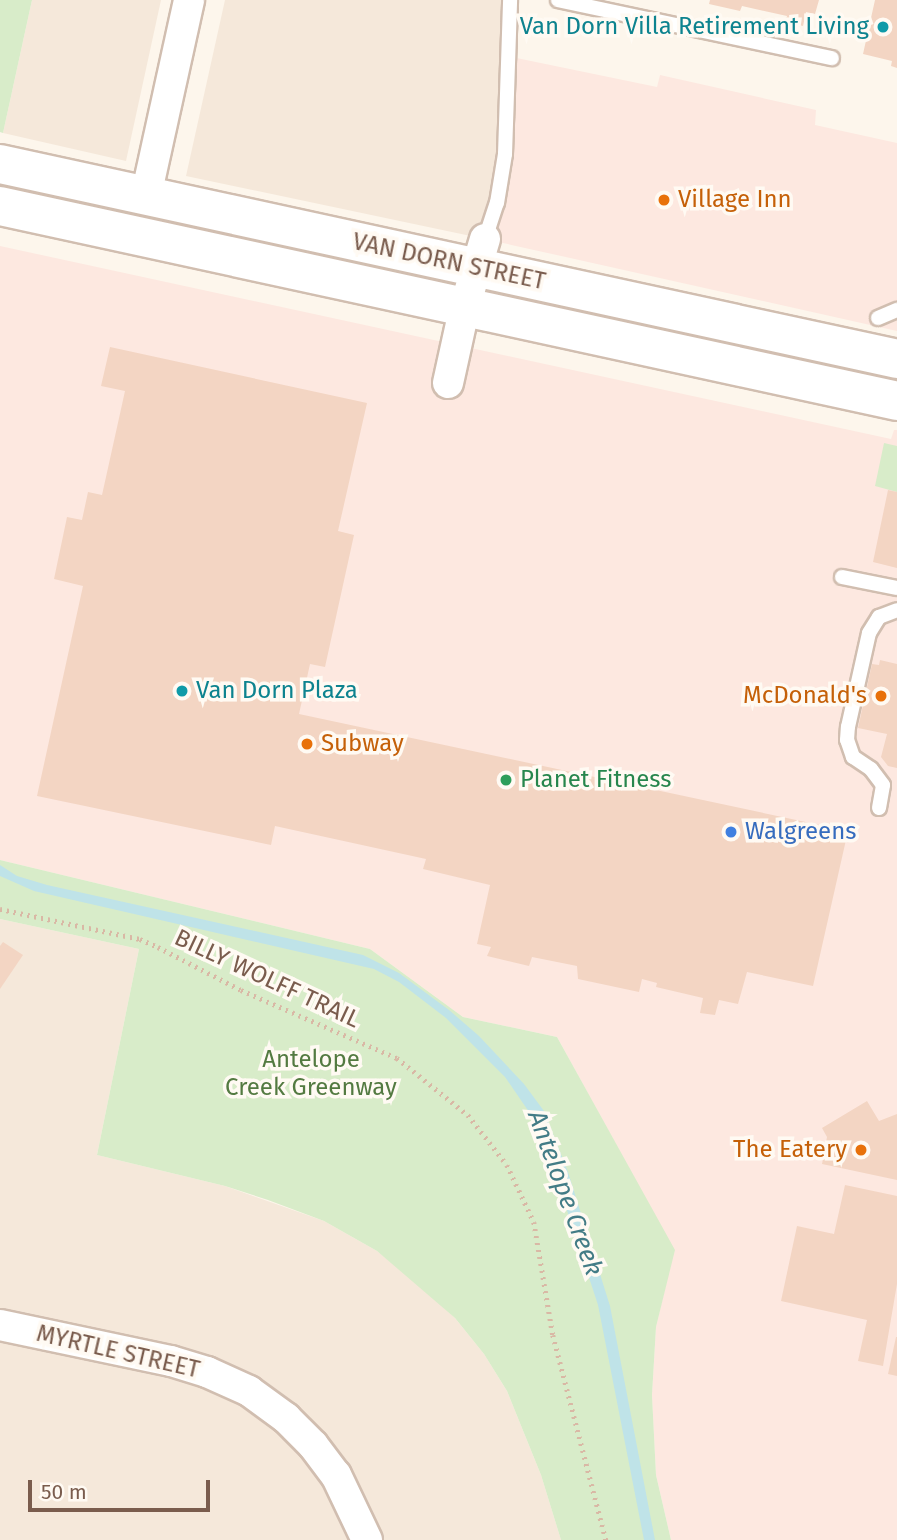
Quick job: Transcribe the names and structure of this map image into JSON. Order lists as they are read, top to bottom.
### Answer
{
  "streets": {
    "main road": ["VAN DORN STREET"],
    "street": ["MYRTLE STREET"],
    "path": ["BILLY WOLFF TRAIL"]
  },
  "water": ["Antelope Creek"],
  "parks": ["Antelope Creek Greenway"],
  "places": [
    "Van Dorn Villa Retirement Living",
    "Village Inn",
    "Van Dorn Plaza",
    "McDonald's",
    "Subway",
    "Planet Fitness",
    "Walgreens",
    "The Eatery"
  ],
  "scale_bar": "50 m"
}
